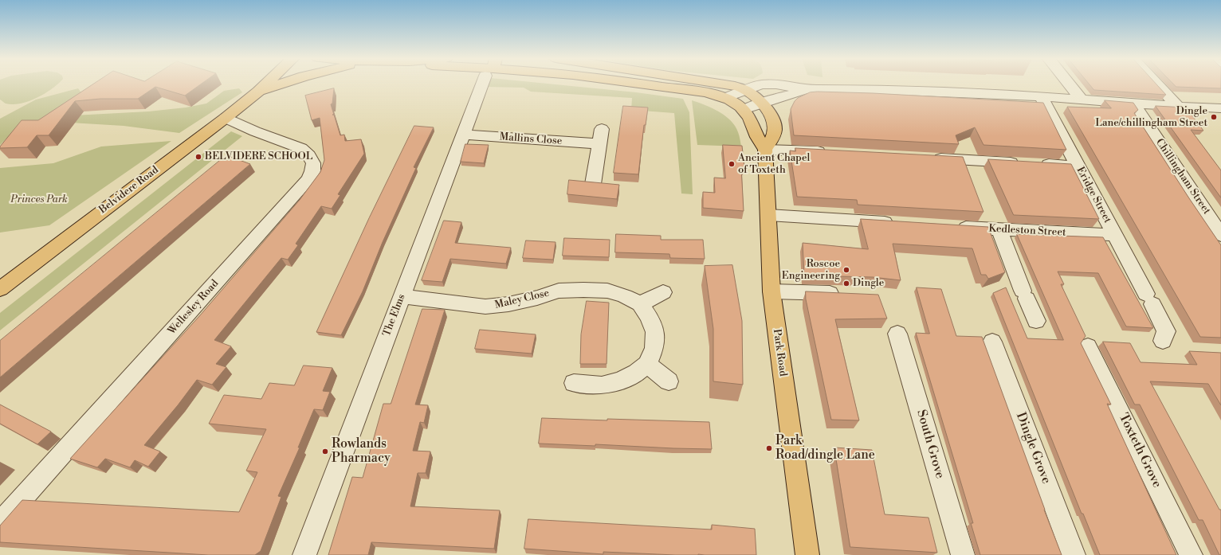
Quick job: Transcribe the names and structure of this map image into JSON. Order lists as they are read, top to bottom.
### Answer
{
  "streets": {
    "main road": ["Belvidere Road", "Park Road"],
    "street": [
      "Mallins Close",
      "Chillingham Street",
      "Eridge Street",
      "Kedleston Street",
      "Maley Close",
      "Wellesley Road",
      "The Elms",
      "South Grove",
      "Dingle Grove",
      "Toxteth Grove"
    ]
  },
  "crossings": [
    ["Mallins Close", "The Elms"],
    ["Belvidere Road", "Wellesley Road"],
    ["Eridge Street", "Kedleston Street"],
    ["Maley Close", "The Elms"]
  ],
  "parks": ["Princes Park"],
  "places": [
    "Dingle Lane/chillingham Street",
    "BELVIDERE SCHOOL",
    "Ancient Chapel of Toxteth",
    "Roscoe Engineering",
    "Dingle",
    "Park Road/dingle Lane",
    "Rowlands Pharmacy"
  ]
}
